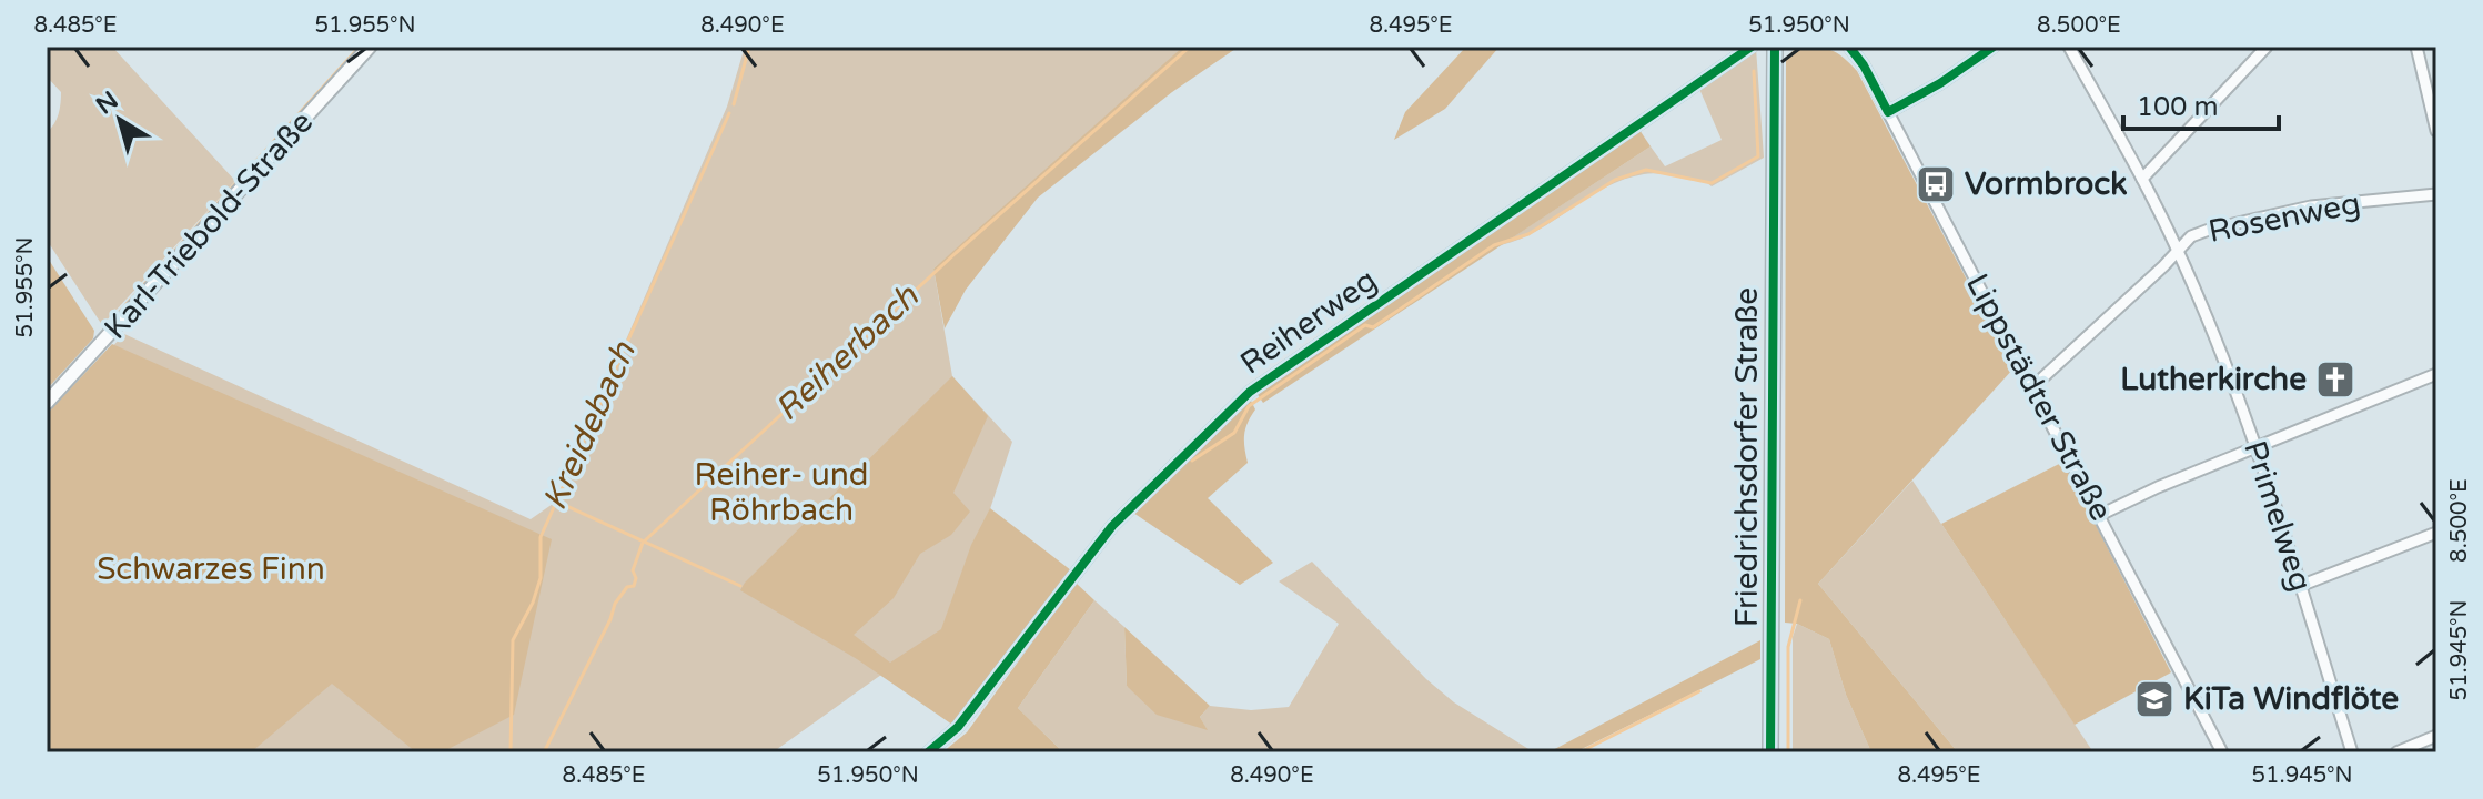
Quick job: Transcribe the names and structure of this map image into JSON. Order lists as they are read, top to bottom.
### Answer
{
  "streets": {
    "main road": ["Friedrichsdorfer Straße"],
    "street": [
      "Rosenweg",
      "Karl-Triebold-Straße",
      "Reiherweg",
      "Lippstädter Straße",
      "Primelweg"
    ]
  },
  "crossings": [
    ["Rosenweg", "Lippstädter Straße"],
    ["Rosenweg", "Primelweg"]
  ],
  "water": ["Reiherbach", "Kreidebach"],
  "parks": ["Reiher- und Röhrbach", "Schwarzes Finn"],
  "places": {
    "bus stop": ["Vormbrock"],
    "church": ["Lutherkirche"],
    "school or university": ["KiTa Windflöte"]
  },
  "scale_bar": "100 m",
  "north": "top left",
  "coordinates": [
    "8.485°E",
    "51.955°N",
    "8.490°E",
    "8.495°E",
    "51.950°N",
    "8.500°E",
    "51.945°N"
  ]
}
